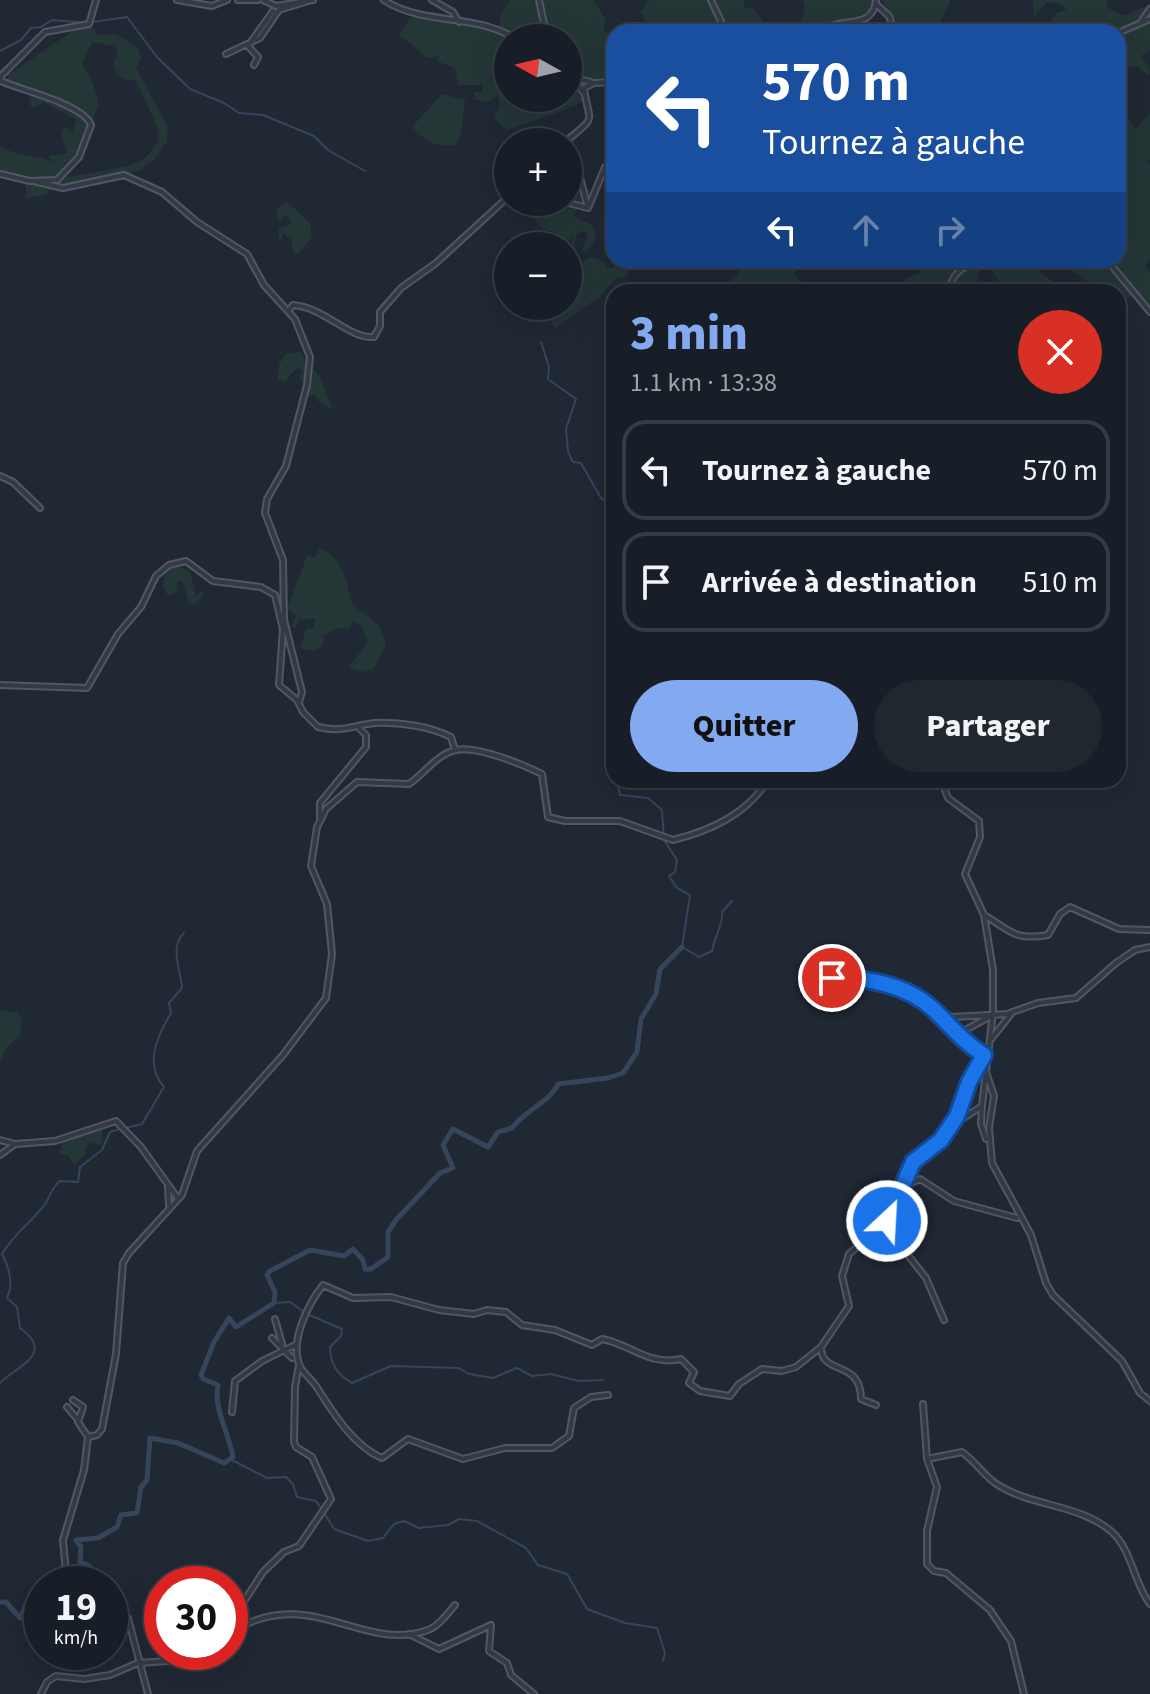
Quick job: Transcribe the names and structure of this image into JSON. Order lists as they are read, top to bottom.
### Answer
{
  "north": "left",
  "page": {
    "map_buttons": ["+", "−"],
    "turn": ["570 m", "Tournez à gauche"],
    "heading": ["3 min", "1.1 km · 13:38"],
    "list": [
      {
        "name": "Tournez à gauche",
        "value": "570 m"
      },
      {
        "name": "Arrivée à destination",
        "value": "510 m"
      }
    ],
    "buttons": ["Quitter", "Partager"],
    "speed": "19 km/h",
    "limit": "30"
  }
}
